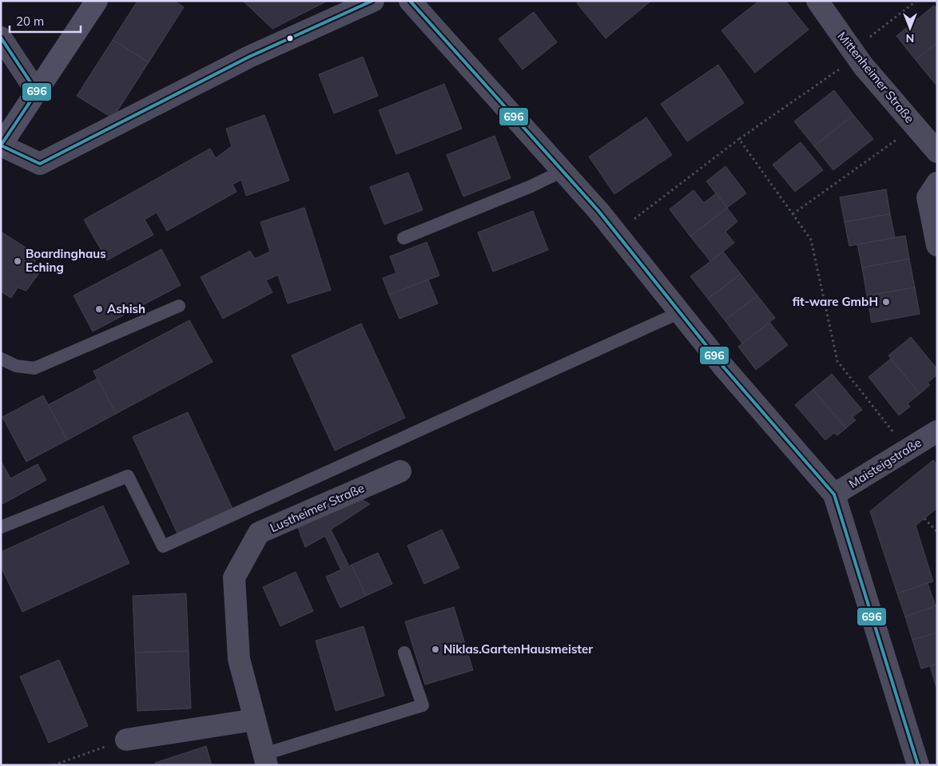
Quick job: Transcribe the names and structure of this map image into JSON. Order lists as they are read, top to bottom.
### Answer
{
  "streets": {
    "street": ["Mittenheimer Straße", "Maisteigstraße", "Lustheimer Straße"]
  },
  "places": [
    "Boardinghaus Eching",
    "fit-ware GmbH",
    "Ashish",
    "Niklas.GartenHausmeister"
  ],
  "lines": ["transit line 696"],
  "scale_bar": "20 m",
  "north": "bottom"
}
